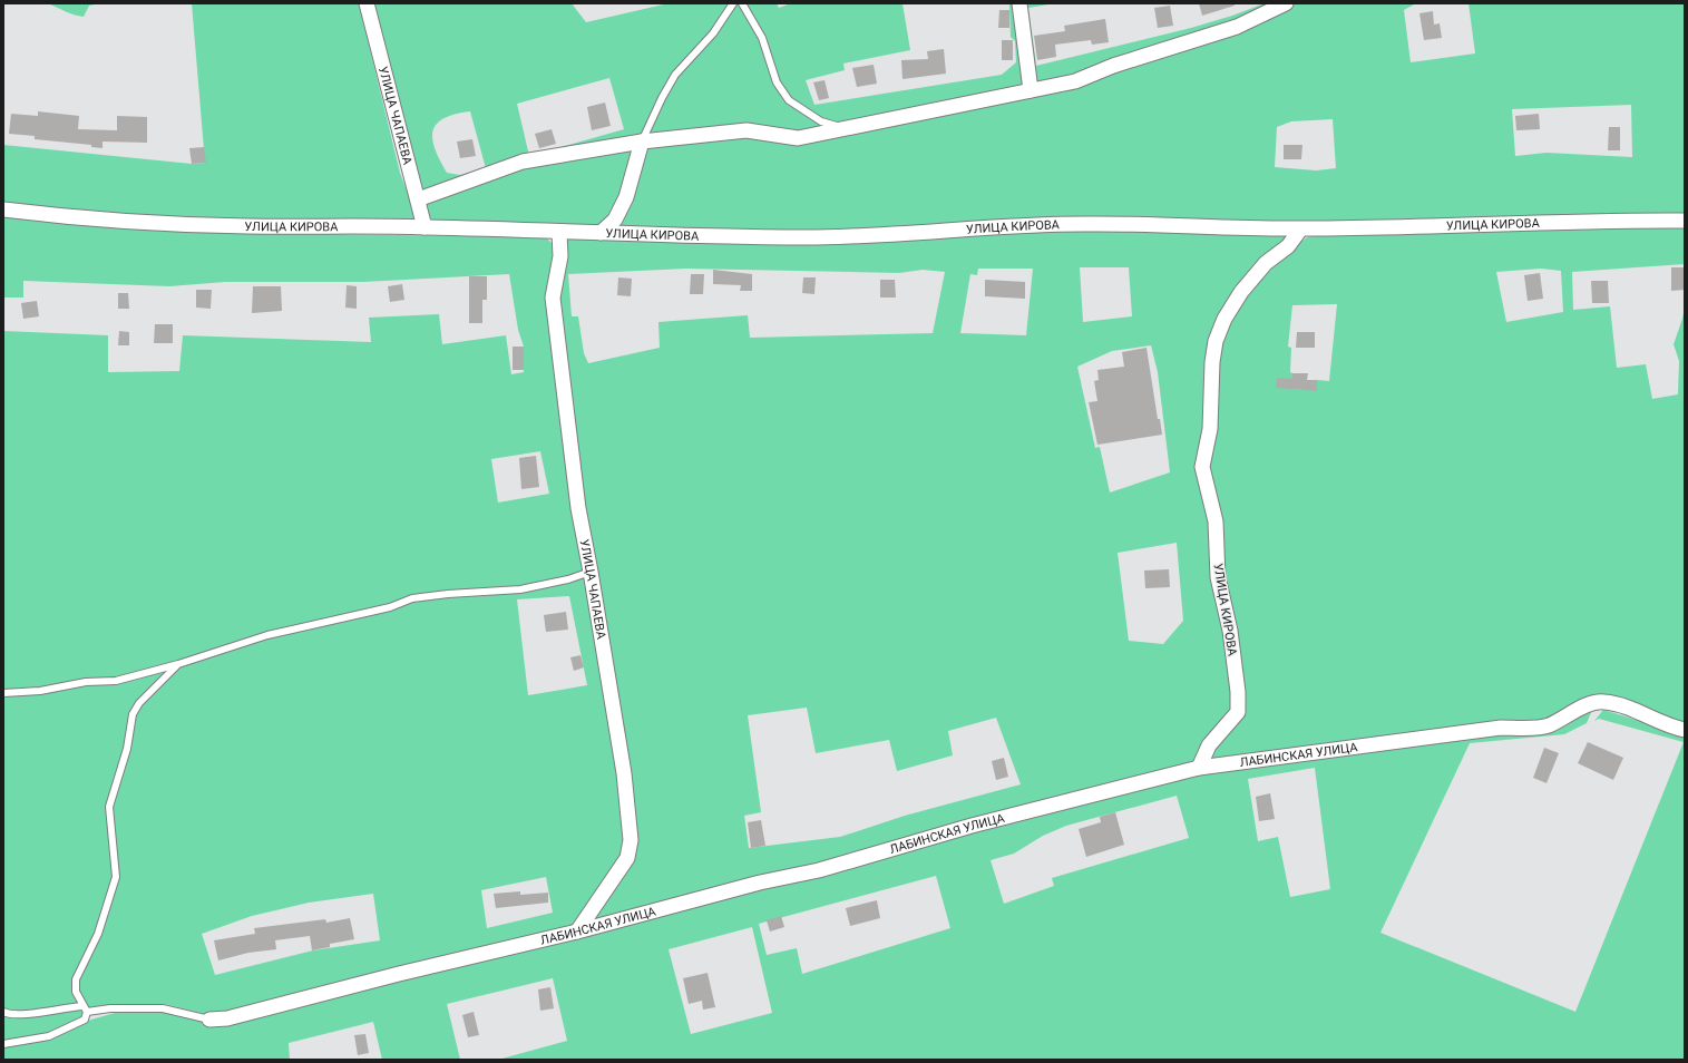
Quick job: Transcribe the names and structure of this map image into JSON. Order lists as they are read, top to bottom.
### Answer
{
  "streets": {
    "street": ["УЛИЦА ЧАПАЕВА", "УЛИЦА КИРОВА", "ЛАБИНСКАЯ УЛИЦА"]
  },
  "crossings": [
    ["УЛИЦА ЧАПАЕВА", "УЛИЦА КИРОВА"],
    ["УЛИЦА ЧАПАЕВА", "ЛАБИНСКАЯ УЛИЦА"],
    ["УЛИЦА КИРОВА", "ЛАБИНСКАЯ УЛИЦА"]
  ]
}
